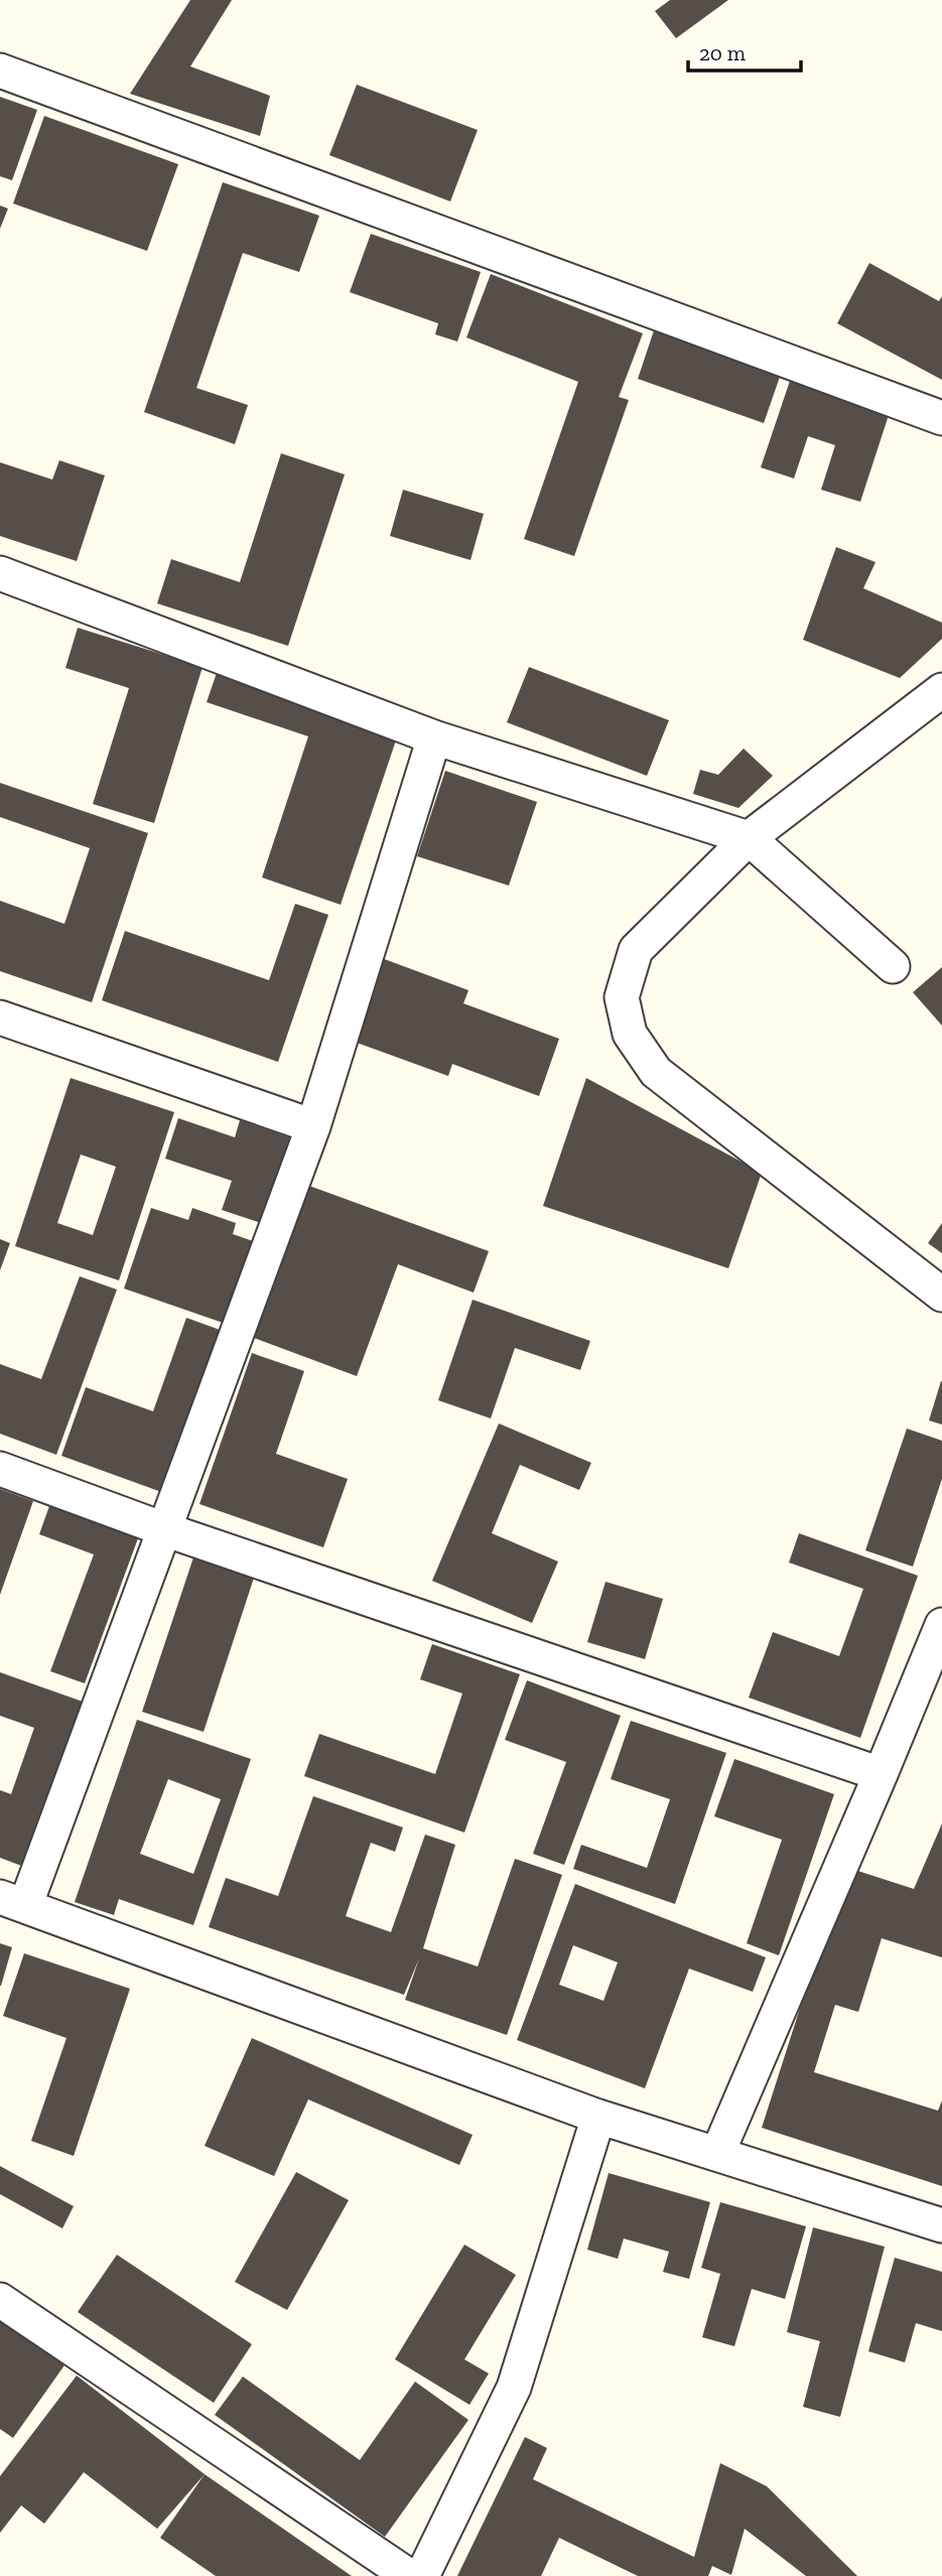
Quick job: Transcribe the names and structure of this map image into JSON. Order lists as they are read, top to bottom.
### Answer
{
  "scale_bar": "20 m"
}
